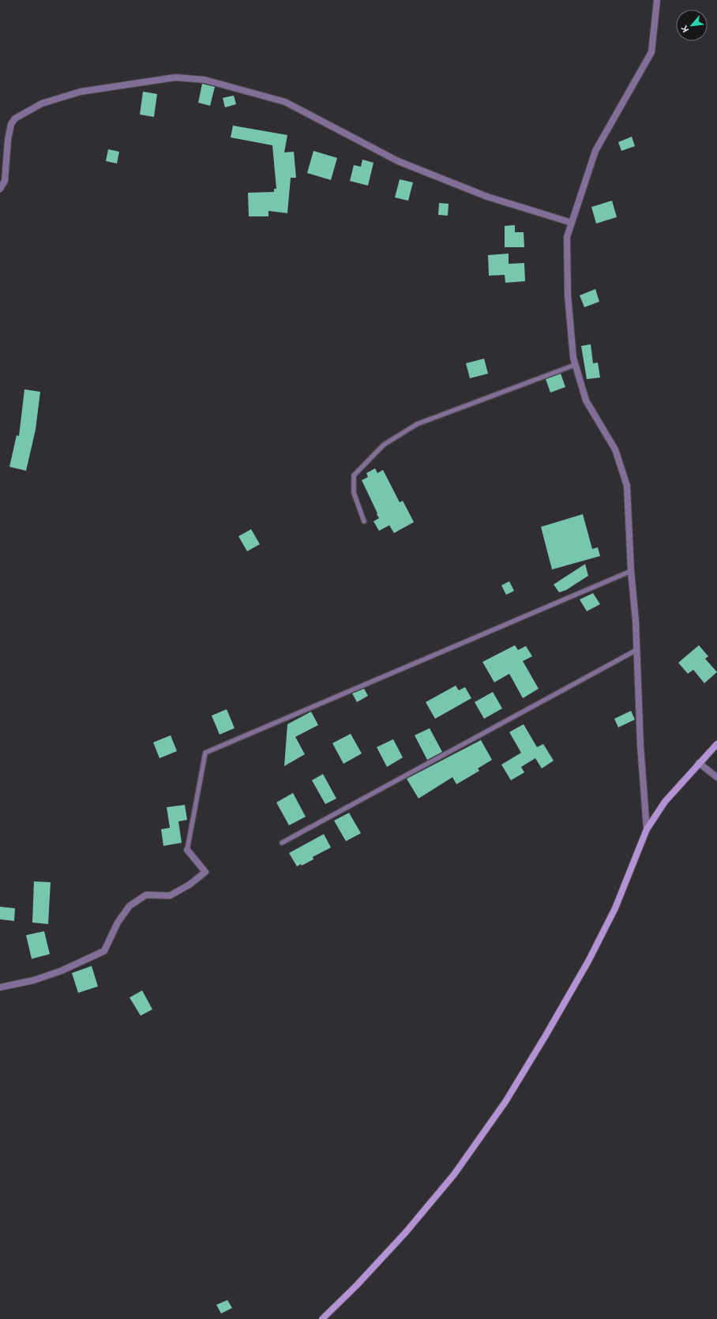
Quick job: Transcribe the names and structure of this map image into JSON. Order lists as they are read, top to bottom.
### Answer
{
  "north": "bottom left"
}
